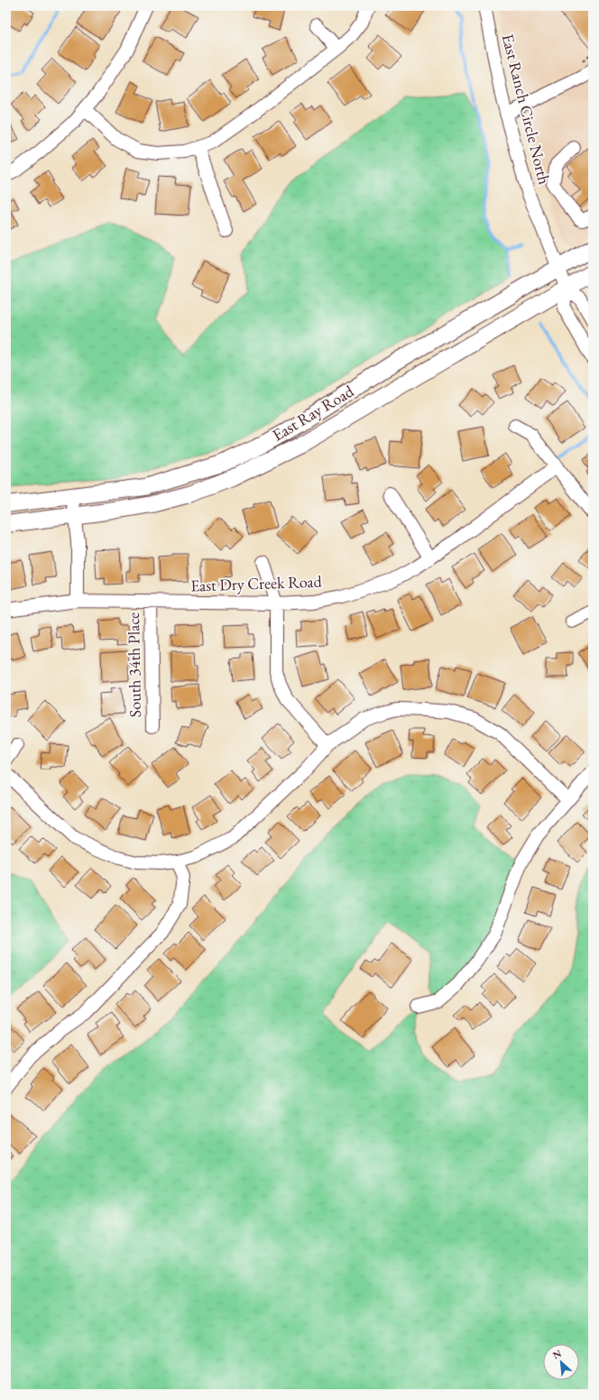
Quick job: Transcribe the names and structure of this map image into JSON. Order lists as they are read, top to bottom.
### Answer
{
  "streets": {
    "main road": ["East Ray Road"],
    "street": ["East Ranch Circle North", "East Dry Creek Road", "South 34th Place"]
  },
  "crossings": [
    ["East Ranch Circle North", "East Ray Road"],
    ["East Dry Creek Road", "South 34th Place"]
  ],
  "north": "top left"
}
